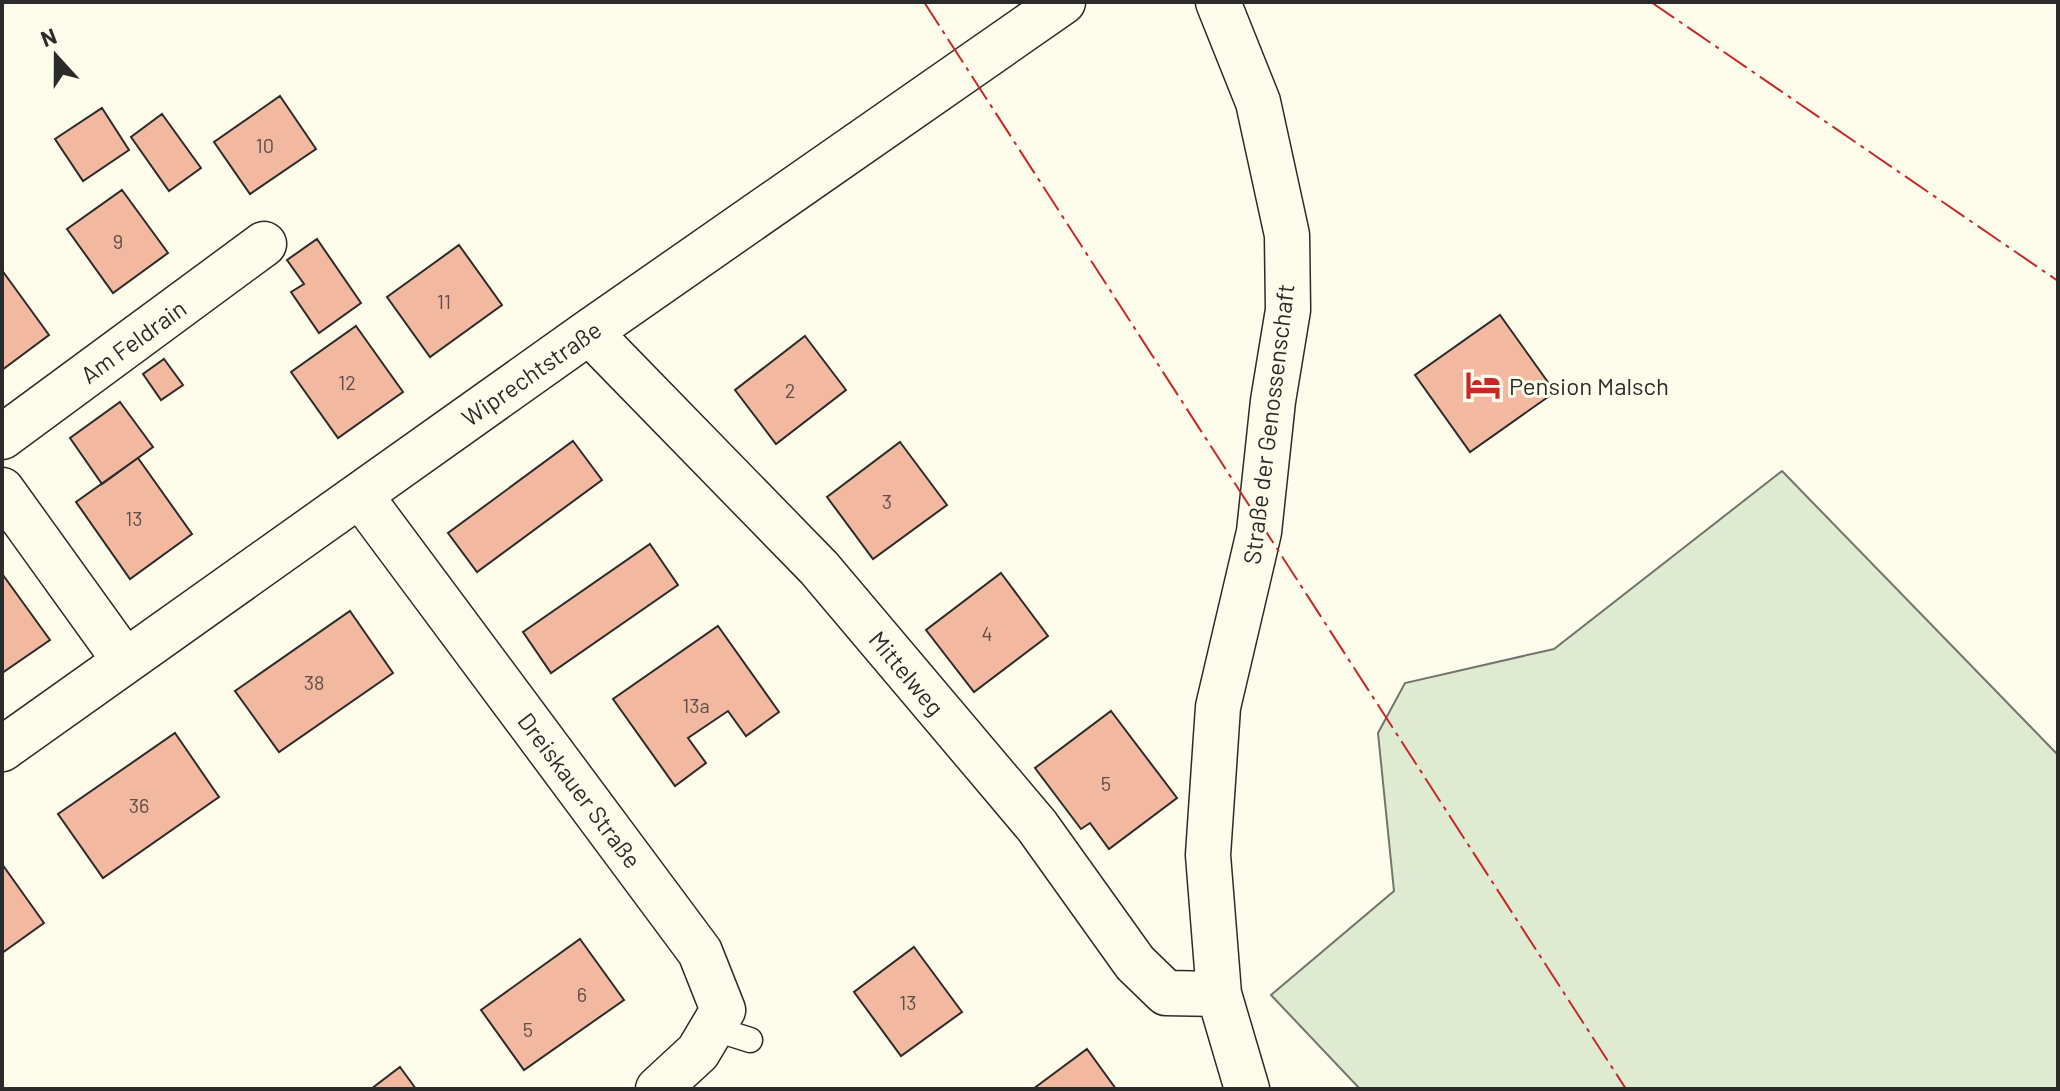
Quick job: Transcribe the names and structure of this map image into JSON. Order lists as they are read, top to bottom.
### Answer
{
  "streets": {
    "street": [
      "Am Feldrain",
      "Wiprechtstraße",
      "Straße der Genossenschaft",
      "Mittelweg",
      "Dreiskauer Straße"
    ]
  },
  "crossings": [
    ["Wiprechtstraße", "Mittelweg"],
    ["Wiprechtstraße", "Dreiskauer Straße"],
    ["Straße der Genossenschaft", "Mittelweg"]
  ],
  "places": {
    "hotel": ["Pension Malsch"]
  },
  "house_numbers": [
    "10",
    "9",
    "11",
    "12",
    "2",
    "3",
    "13",
    "4",
    "38",
    "13a",
    "5",
    "36",
    "6",
    "13",
    "5"
  ],
  "north": "top"
}
